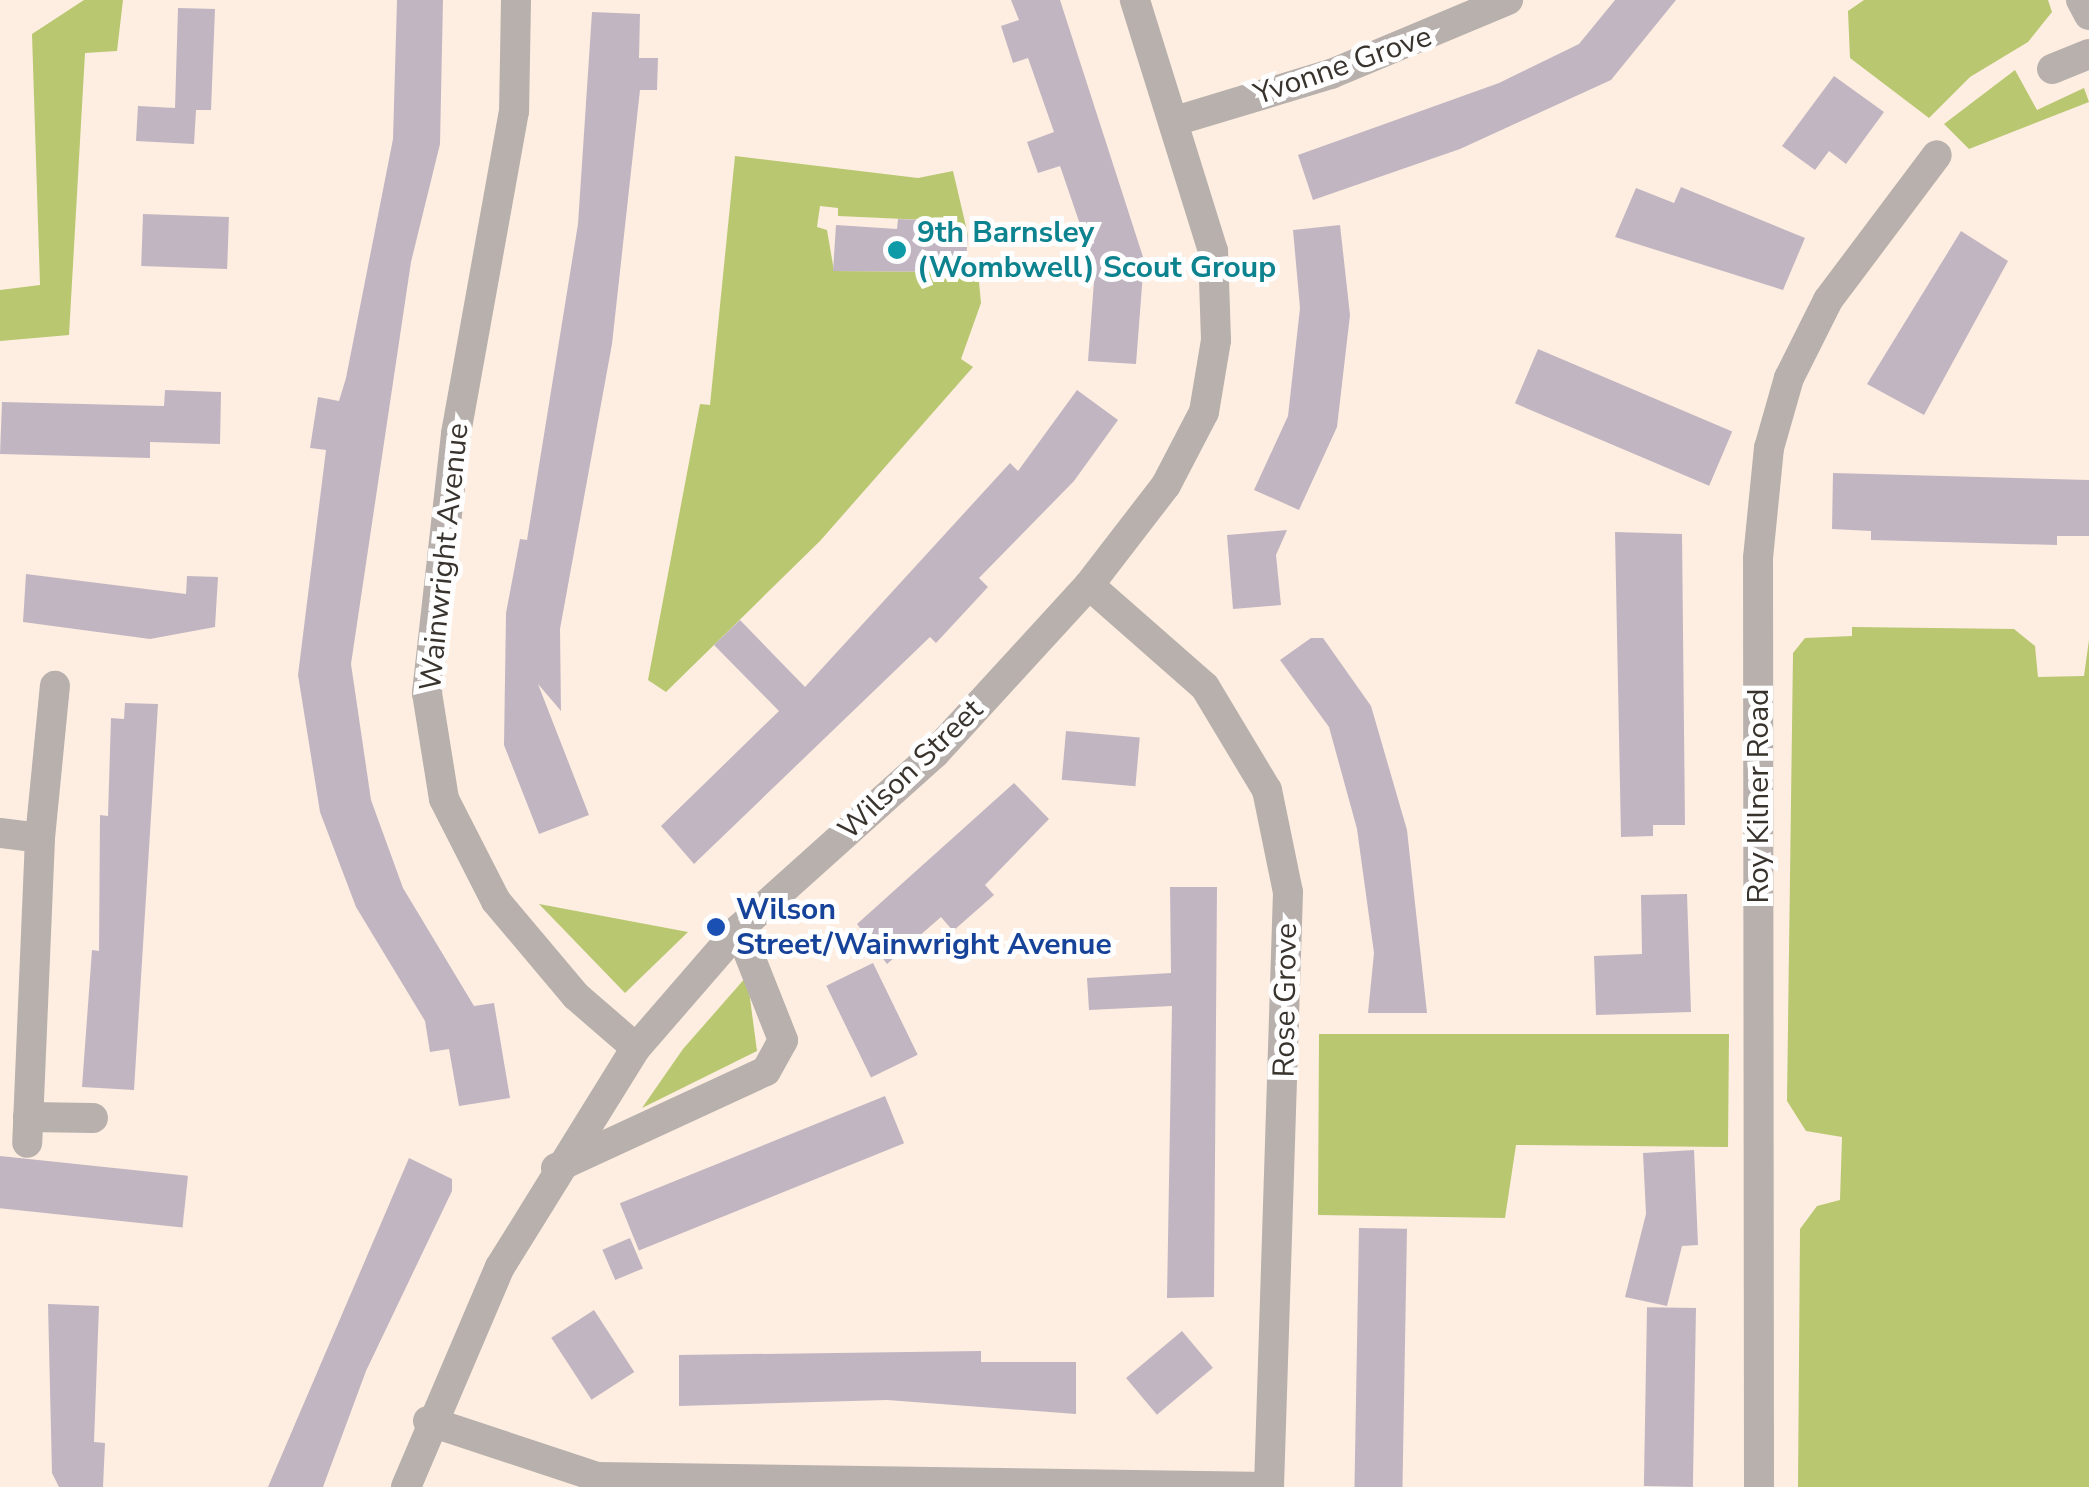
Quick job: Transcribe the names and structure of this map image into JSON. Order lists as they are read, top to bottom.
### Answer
{
  "streets": {
    "street": [
      "Yvonne Grove",
      "Wainwright Avenue",
      "Wilson Street",
      "Roy Kilner Road",
      "Rose Grove"
    ]
  },
  "crossings": [
    ["Yvonne Grove", "Wilson Street"],
    ["Wainwright Avenue", "Wilson Street"],
    ["Wilson Street", "Rose Grove"]
  ],
  "places": ["9th Barnsley (Wombwell) Scout Group", "Wilson Street/Wainwright Avenue"]
}
